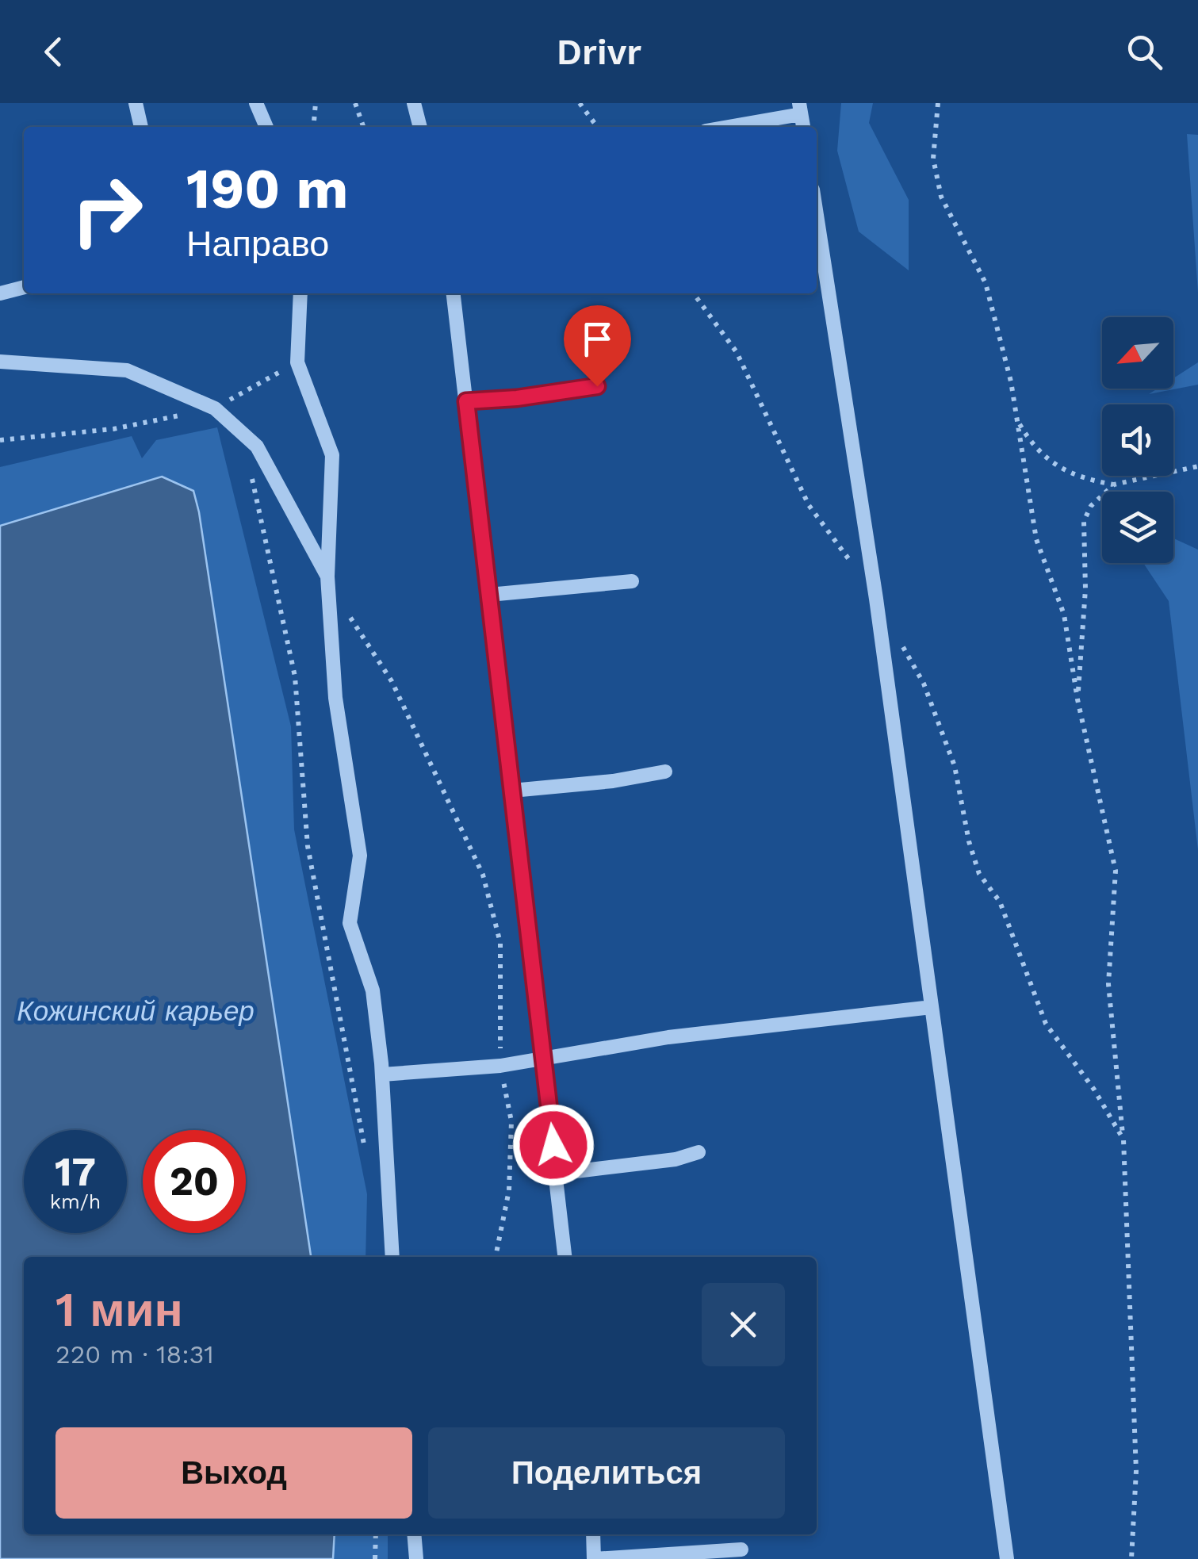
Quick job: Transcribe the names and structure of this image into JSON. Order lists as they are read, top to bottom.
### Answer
{
  "water": ["Кожинский карьер"],
  "north": "bottom left",
  "page": {
    "header": "Drivr",
    "turn": ["190 m", "Направо"],
    "speed": "17 km/h",
    "limit": "20",
    "heading": ["1 мин", "220 m · 18:31"],
    "buttons": ["Выход", "Поделиться"]
  }
}
